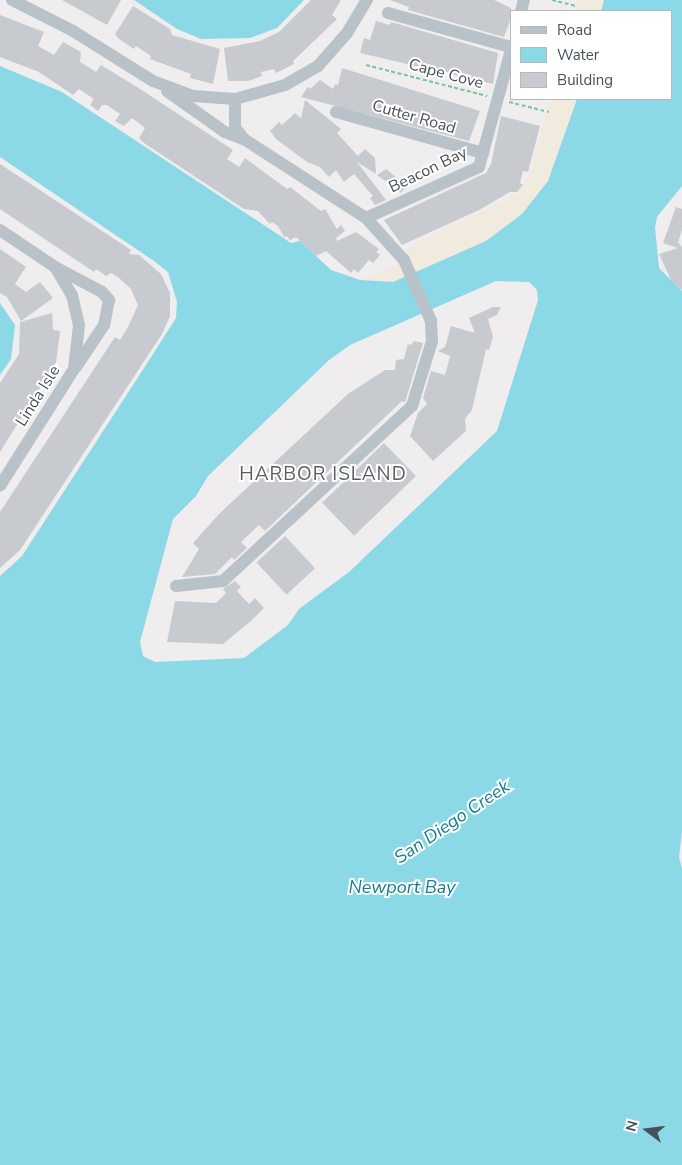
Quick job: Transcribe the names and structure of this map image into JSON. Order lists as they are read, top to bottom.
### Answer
{
  "streets": {
    "street": ["Cutter Road", "Beacon Bay", "Linda Isle"],
    "path": ["Cape Cove"]
  },
  "crossings": [
    ["Cape Cove", "Beacon Bay"],
    ["Cutter Road", "Beacon Bay"]
  ],
  "districts": ["HARBOR ISLAND"],
  "water": ["San Diego Creek", "Newport Bay"],
  "legend": ["Road", "Water", "Building"],
  "north": "left"
}
